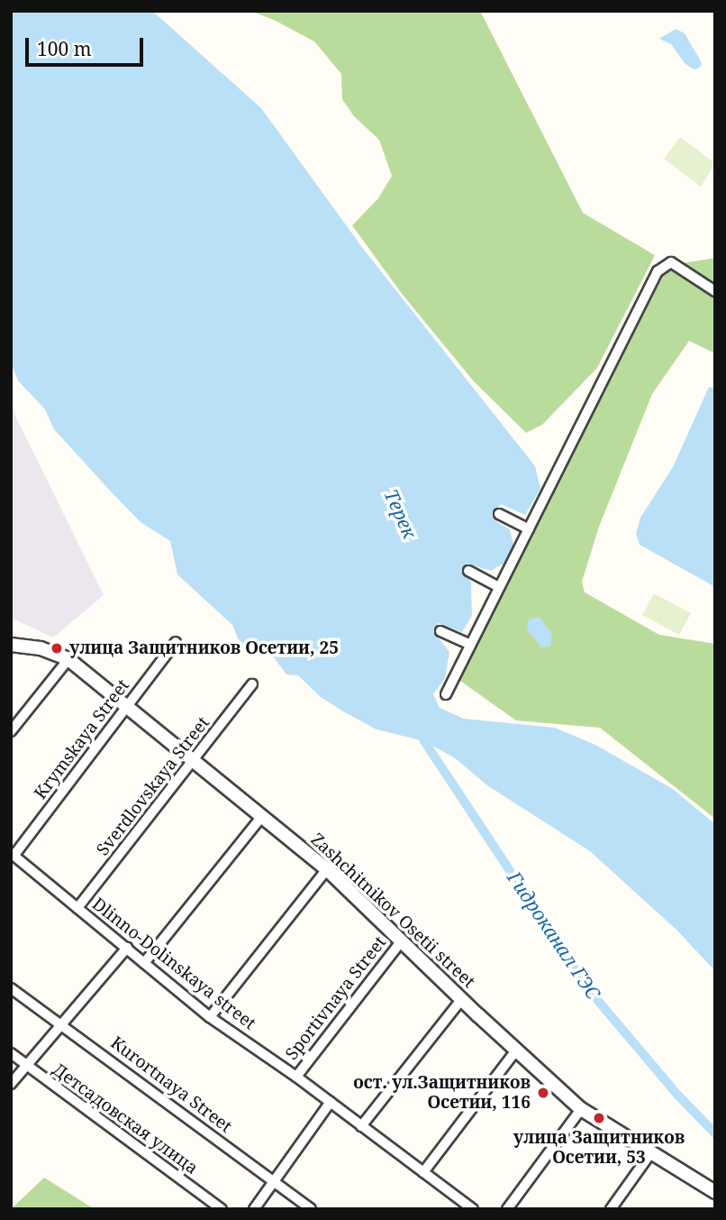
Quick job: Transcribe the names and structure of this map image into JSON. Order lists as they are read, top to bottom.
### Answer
{
  "streets": {
    "street": [
      "Krymskaya Street",
      "Sverdlovskaya Street",
      "Zashchitnikov Osetii street",
      "Dlinno-Dolinskaya street",
      "Sportivnaya Street",
      "Kurortnaya Street",
      "Детсадовская улица"
    ]
  },
  "crossings": [
    ["Krymskaya Street", "Zashchitnikov Osetii street"],
    ["Krymskaya Street", "Dlinno-Dolinskaya street"],
    ["Sverdlovskaya Street", "Zashchitnikov Osetii street"],
    ["Sverdlovskaya Street", "Dlinno-Dolinskaya street"],
    ["Zashchitnikov Osetii street", "Sportivnaya Street"],
    ["Dlinno-Dolinskaya street", "Sportivnaya Street"]
  ],
  "water": ["Терек", "Гидроканал ГЭС"],
  "places": ["улица Защитников Осетии, 25", "ост. ул.Защитников Осетии, 116", "улица Защитников Осетии, 53"],
  "scale_bar": "100 m"
}
